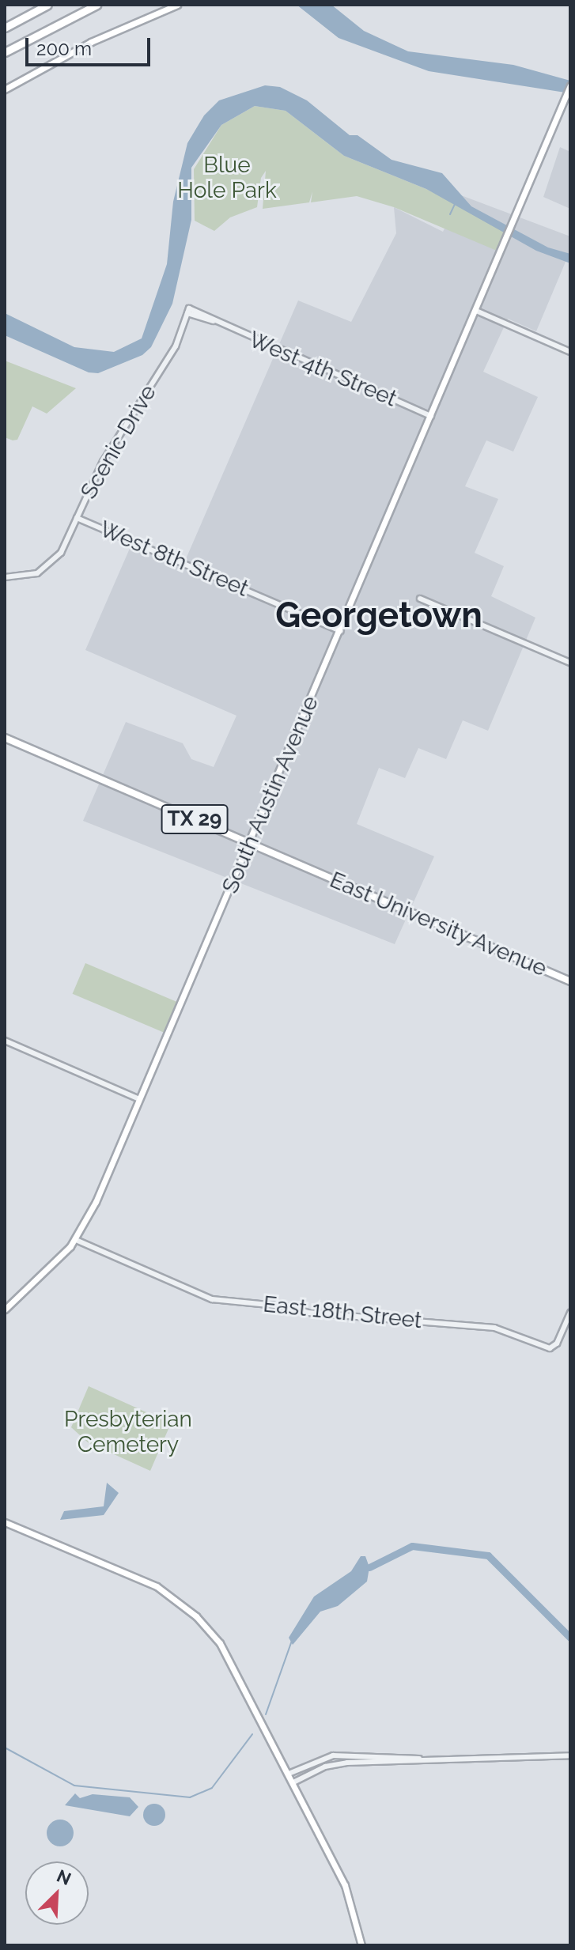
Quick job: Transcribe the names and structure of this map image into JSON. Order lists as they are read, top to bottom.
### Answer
{
  "streets": {
    "main road": ["South Austin Avenue", "TX 29", "East University Avenue"],
    "street": [
      "West 4th Street",
      "Scenic Drive",
      "West 8th Street",
      "East 18th Street"
    ]
  },
  "crossings": [
    ["West 4th Street", "Scenic Drive"],
    ["West 4th Street", "South Austin Avenue"],
    ["Scenic Drive", "West 8th Street"],
    ["West 8th Street", "South Austin Avenue"],
    ["South Austin Avenue", "TX 29"],
    ["South Austin Avenue", "East University Avenue"],
    ["South Austin Avenue", "East 18th Street"],
    ["TX 29", "East University Avenue"]
  ],
  "districts": ["Georgetown"],
  "parks": ["Blue Hole Park", "Presbyterian Cemetery"],
  "scale_bar": "200 m",
  "north": "top right"
}
